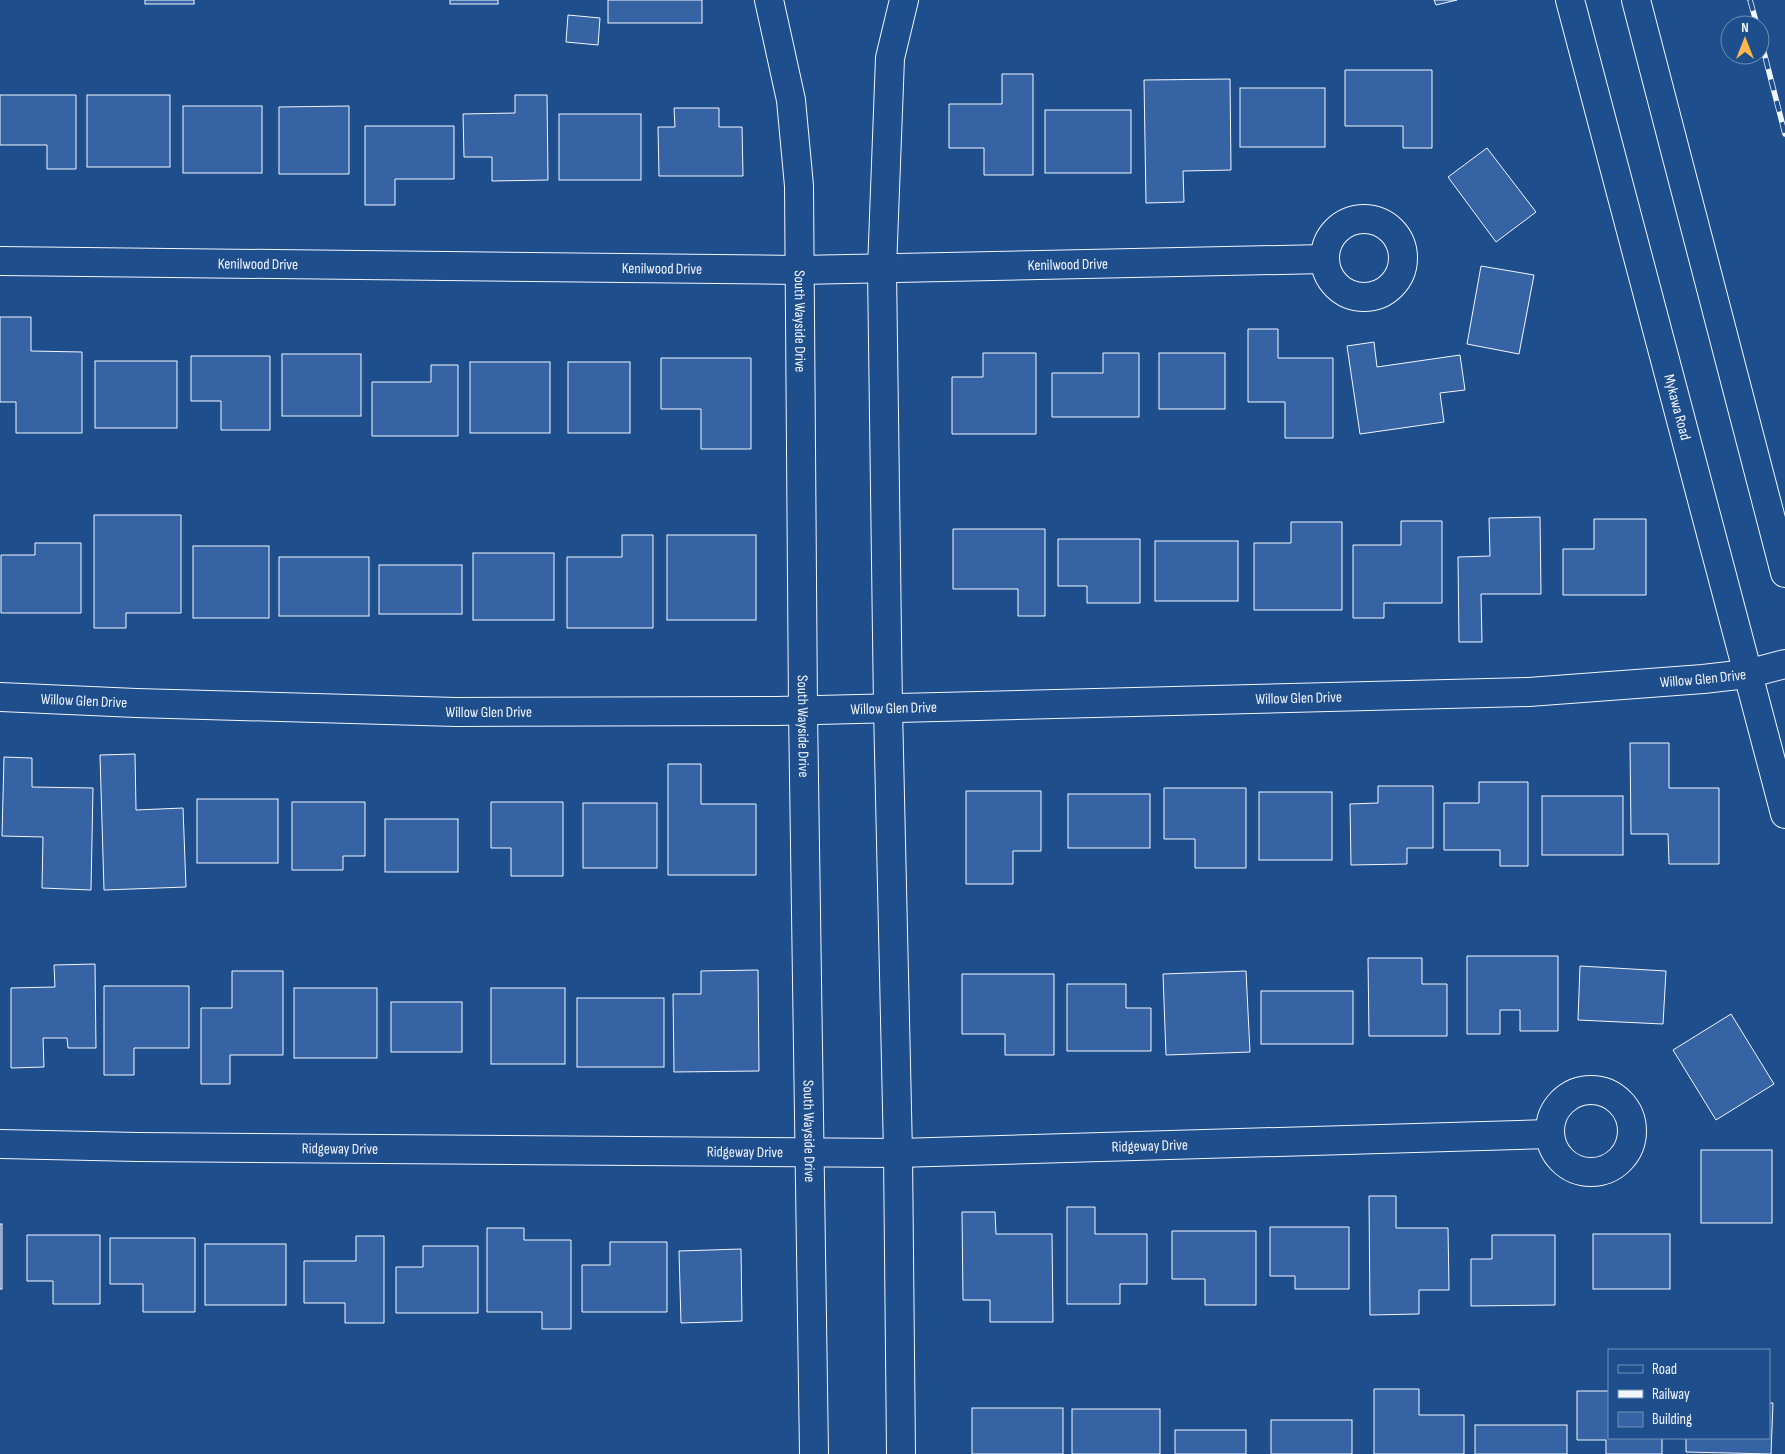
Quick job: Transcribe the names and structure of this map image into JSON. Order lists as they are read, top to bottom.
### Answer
{
  "streets": {
    "street": [
      "Kenilwood Drive",
      "South Wayside Drive",
      "Mykawa Road",
      "Willow Glen Drive",
      "Ridgeway Drive"
    ]
  },
  "crossings": [
    ["Kenilwood Drive", "South Wayside Drive"],
    ["South Wayside Drive", "Willow Glen Drive"],
    ["South Wayside Drive", "Ridgeway Drive"],
    ["Mykawa Road", "Willow Glen Drive"]
  ],
  "legend": ["Road", "Railway", "Building"],
  "north": "top"
}
